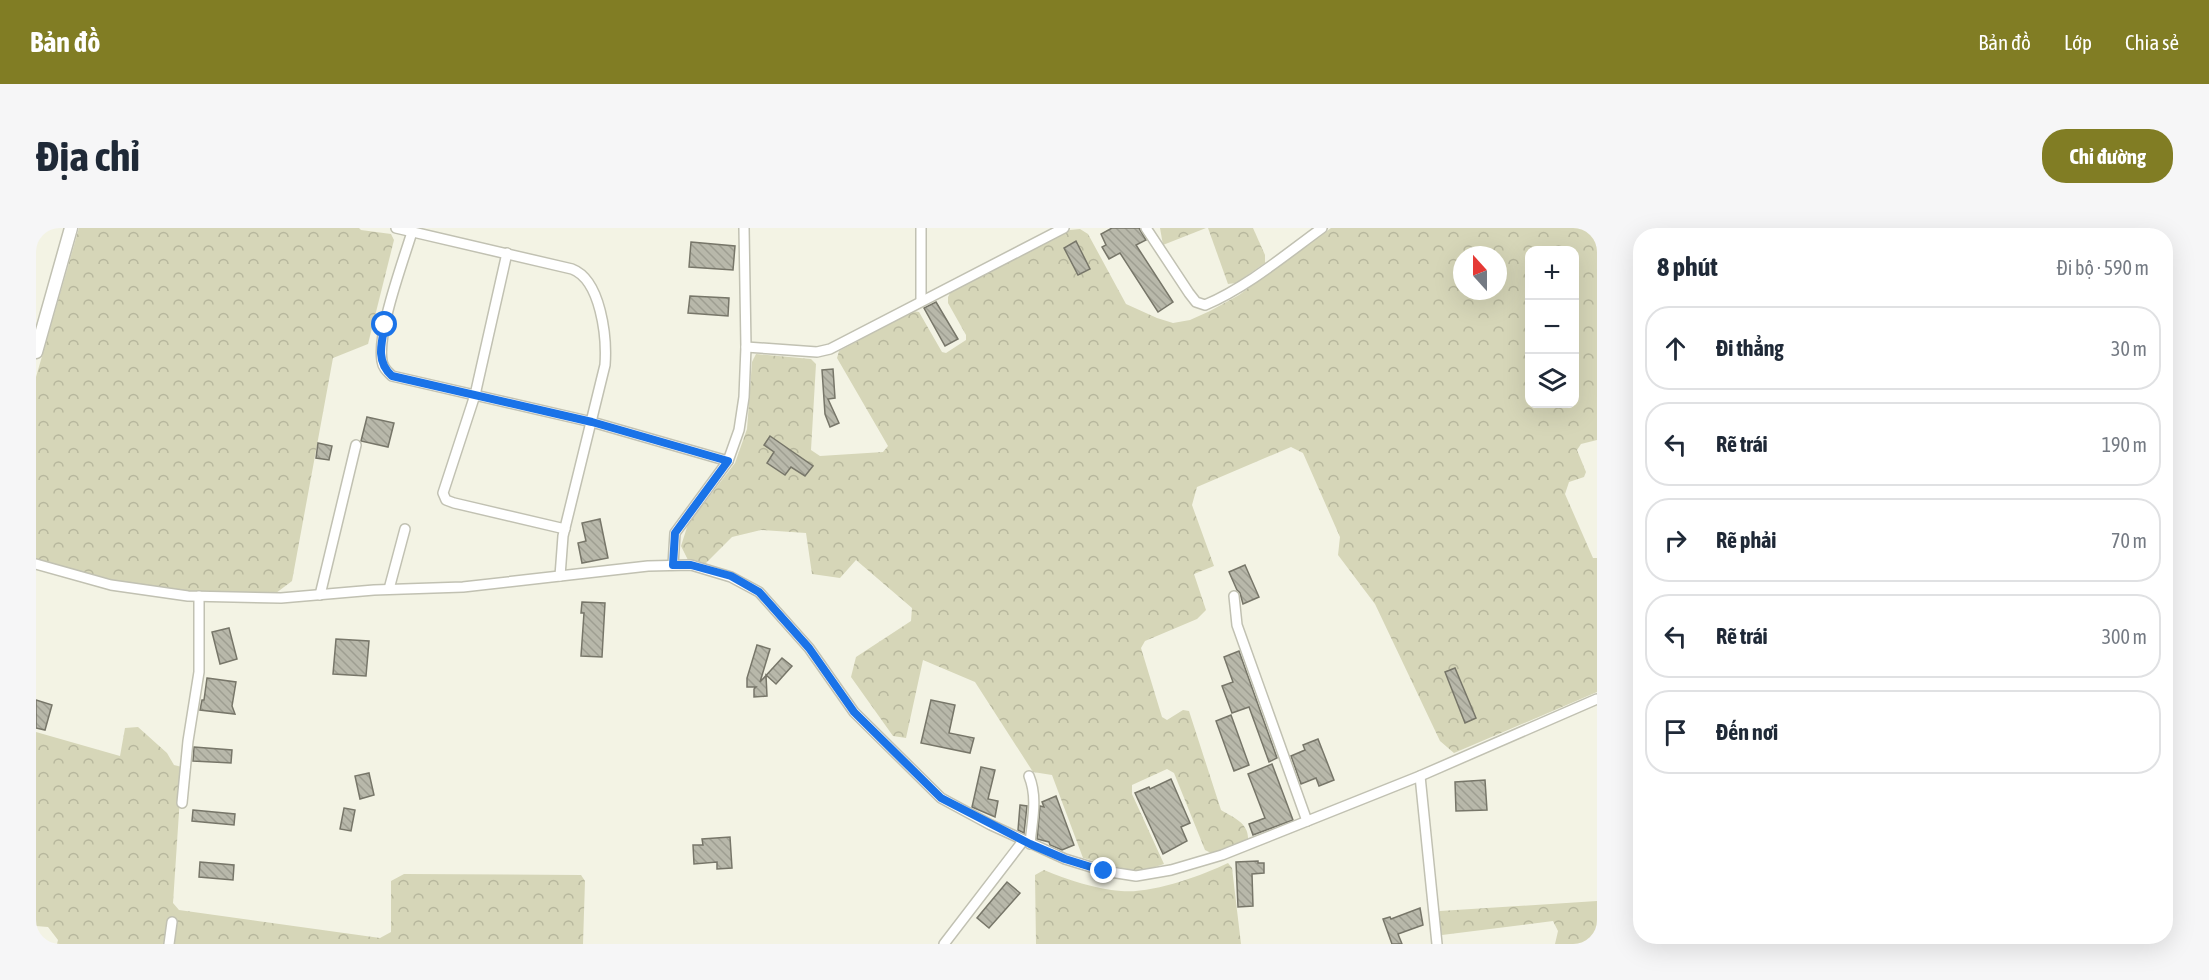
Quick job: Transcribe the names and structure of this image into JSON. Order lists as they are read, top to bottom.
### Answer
{
  "north": "top",
  "page": {
    "header": "Bản đồ",
    "nav": ["Bản đồ", "Lớp", "Chia sẻ"],
    "buttons": "Chỉ đường",
    "title": "Địa chỉ",
    "heading": ["8 phút", "Đi bộ · 590 m"],
    "map_buttons": ["+", "−"],
    "list": [
      ["Đi thẳng", "30 m"],
      ["Rẽ trái", "190 m"],
      ["Rẽ phải", "70 m"],
      ["Rẽ trái", "300 m"],
      "Đến nơi"
    ]
  }
}
